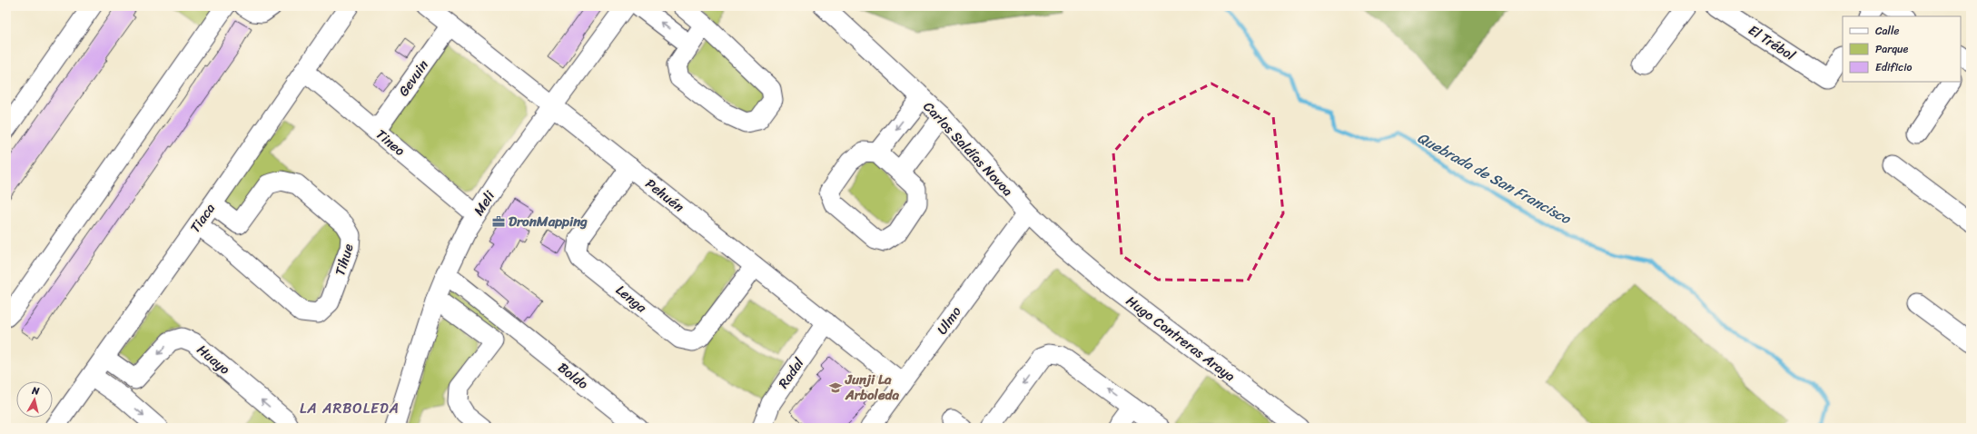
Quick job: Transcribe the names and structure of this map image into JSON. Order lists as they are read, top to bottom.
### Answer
{
  "streets": {
    "street": [
      "El Trébol",
      "Gevuin",
      "Tineo",
      "Carlos Saldías Novoa",
      "Pehuén",
      "Meli",
      "Tiaca",
      "Tihue",
      "Lenga",
      "Ulmo",
      "Hugo Contreras Araya",
      "Huayo",
      "Radal",
      "Boldo"
    ]
  },
  "crossings": [
    ["Gevuin", "Tineo"],
    ["Gevuin", "Pehuén"],
    ["Tineo", "Meli"],
    ["Tineo", "Tiaca"],
    ["Carlos Saldías Novoa", "Ulmo"],
    ["Carlos Saldías Novoa", "Hugo Contreras Araya"],
    ["Pehuén", "Meli"],
    ["Pehuén", "Lenga"],
    ["Pehuén", "Ulmo"],
    ["Pehuén", "Radal"],
    ["Meli", "Boldo"],
    ["Tiaca", "Tihue"]
  ],
  "districts": ["LA ARBOLEDA"],
  "water": ["Quebrada de San Francisco"],
  "places": {
    "office": ["DronMapping"],
    "school or university": ["Junji La Arboleda"]
  },
  "legend": ["Calle", "Parque", "Edificio"],
  "north": "top"
}
